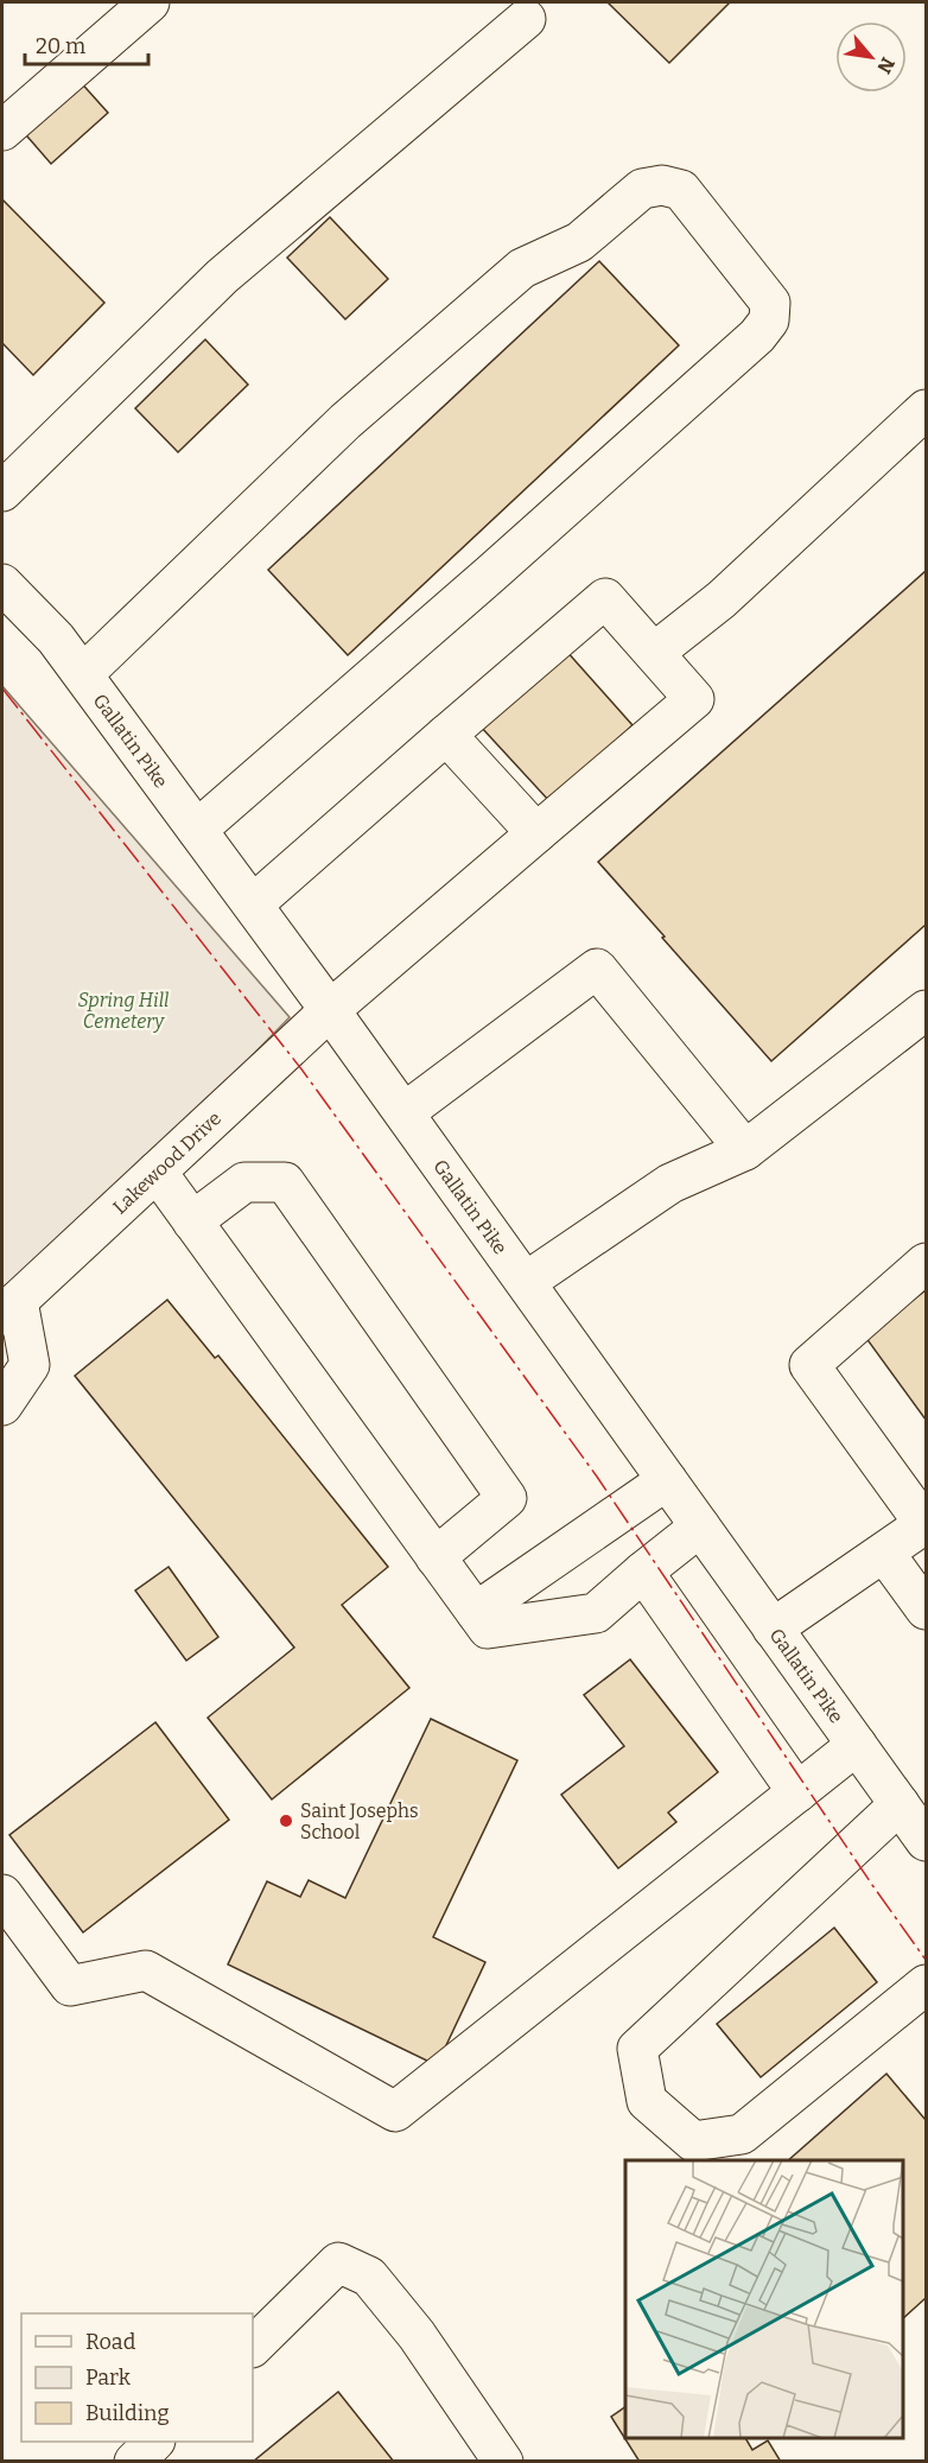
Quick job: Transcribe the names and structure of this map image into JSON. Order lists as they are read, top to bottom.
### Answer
{
  "streets": {
    "main road": ["Gallatin Pike", "Lakewood Drive"]
  },
  "crossings": [
    ["Gallatin Pike", "Lakewood Drive"]
  ],
  "parks": ["Spring Hill Cemetery"],
  "places": ["Saint Josephs School"],
  "legend": ["Road", "Park", "Building"],
  "scale_bar": "20 m",
  "north": "bottom right"
}
